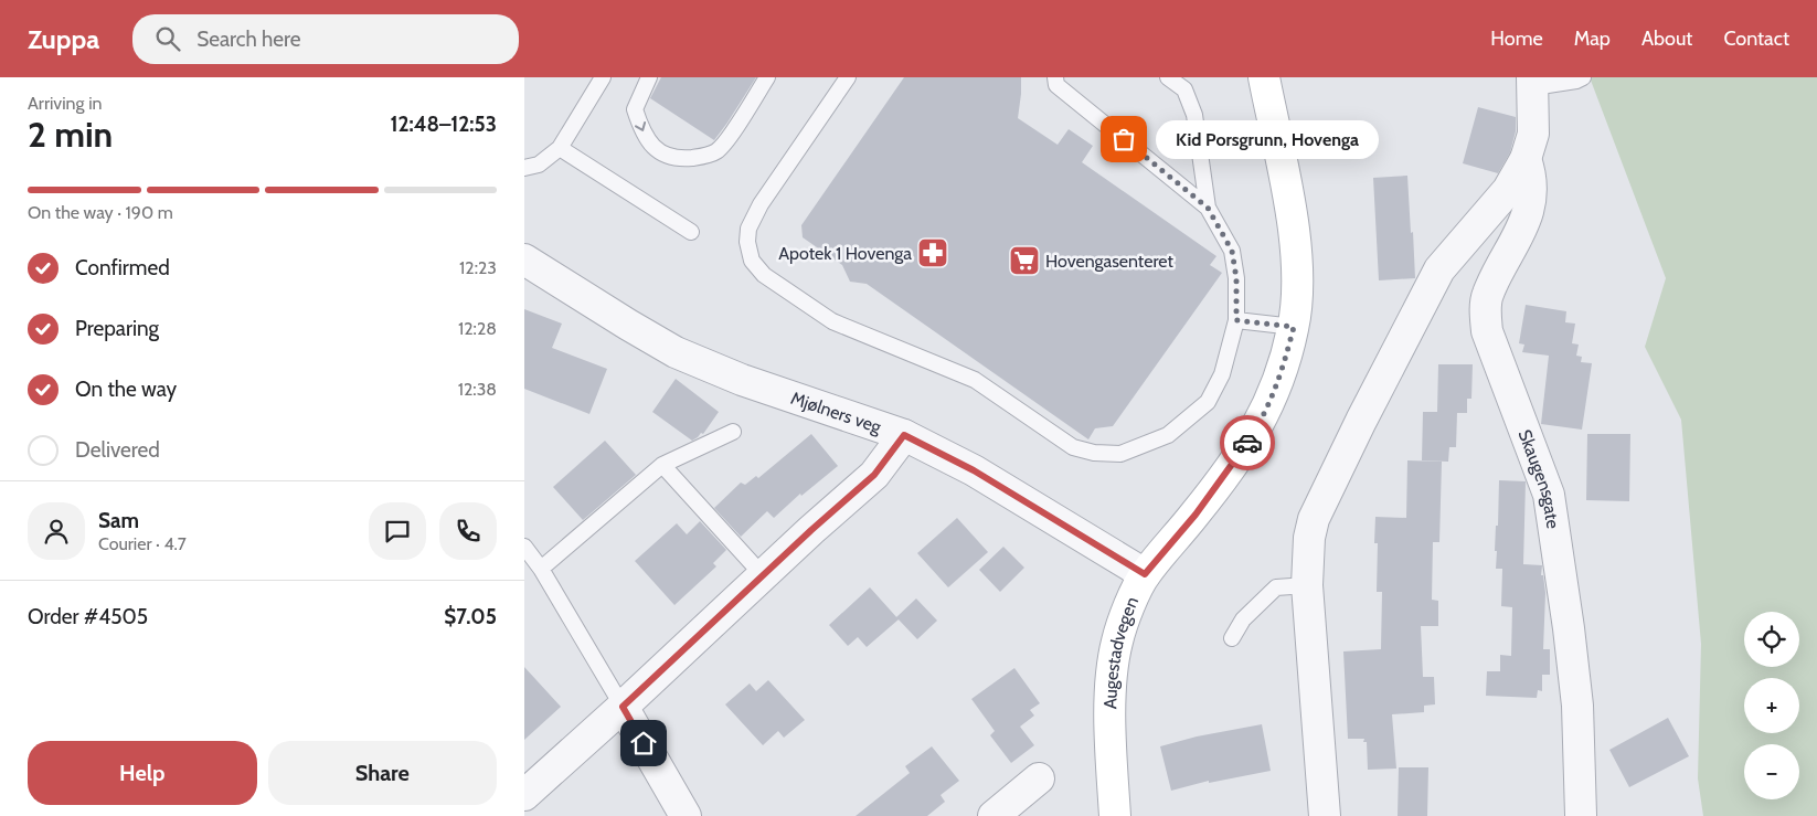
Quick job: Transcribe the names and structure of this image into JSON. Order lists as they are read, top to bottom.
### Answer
{
  "streets": {
    "main road": ["Augestadvegen"],
    "street": ["Mjølners veg", "Skaugensgate"]
  },
  "crossings": [
    ["Mjølners veg", "Augestadvegen"]
  ],
  "places": {
    "other": ["Kid Porsgrunn, Hovenga"],
    "pharmacy": ["Apotek 1 Hovenga"],
    "supermarket": ["Hovengasenteret"]
  },
  "page": {
    "header": "Zuppa",
    "search": "Search here",
    "nav": [
      "Home",
      "Map",
      "About",
      "Contact"
    ],
    "heading": ["2 min", "Arriving in", "12:48–12:53"],
    "panel": [
      "Sam",
      "Courier · 4.7",
      "Order #4505",
      "$7.05"
    ],
    "bubble": "Kid Porsgrunn, Hovenga",
    "bar": "On the way · 190 m",
    "list": [
      ["Confirmed", "12:23"],
      ["Preparing", "12:28"],
      ["On the way", "12:38"],
      "Delivered"
    ],
    "map_buttons": ["+", "−"],
    "buttons": ["Help", "Share"]
  }
}
